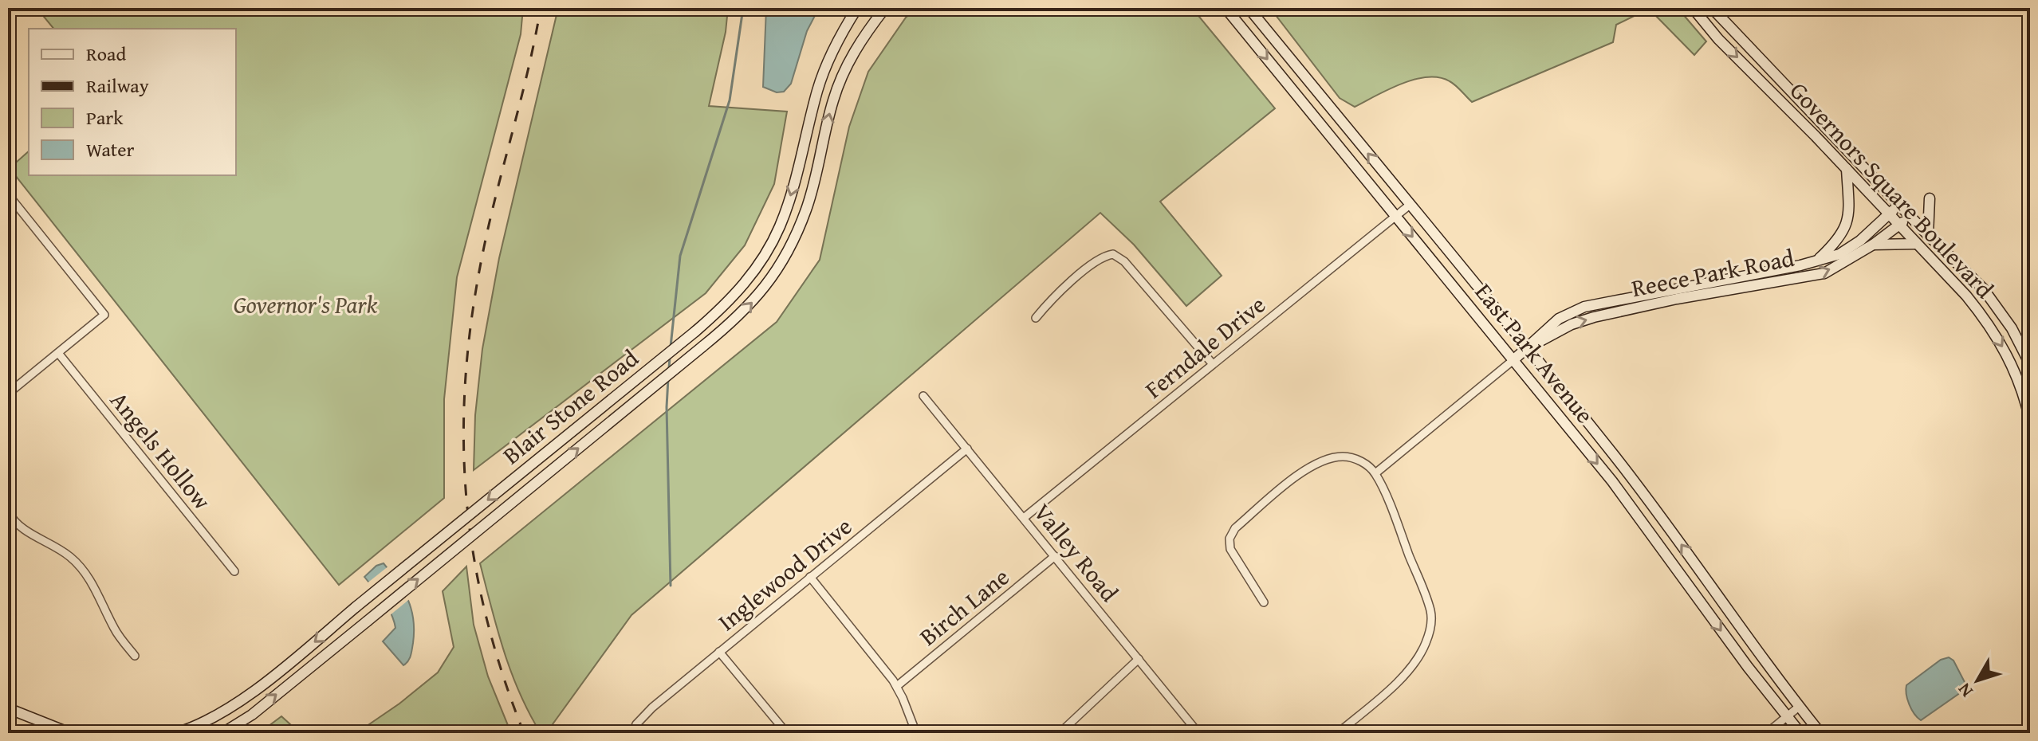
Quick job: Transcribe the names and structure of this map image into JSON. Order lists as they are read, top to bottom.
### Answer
{
  "streets": {
    "main road": [
      "Governors Square Boulevard",
      "Reece Park Road",
      "East Park Avenue",
      "Blair Stone Road"
    ],
    "street": [
      "Ferndale Drive",
      "Angels Hollow",
      "Valley Road",
      "Inglewood Drive",
      "Birch Lane"
    ]
  },
  "crossings": [
    ["Governors Square Boulevard", "Reece Park Road"],
    ["Reece Park Road", "East Park Avenue"],
    ["Ferndale Drive", "East Park Avenue"],
    ["Ferndale Drive", "Valley Road"],
    ["Valley Road", "Inglewood Drive"],
    ["Valley Road", "Birch Lane"]
  ],
  "parks": ["Governor's Park"],
  "legend": [
    "Road",
    "Railway",
    "Park",
    "Water"
  ],
  "north": "bottom left"
}
